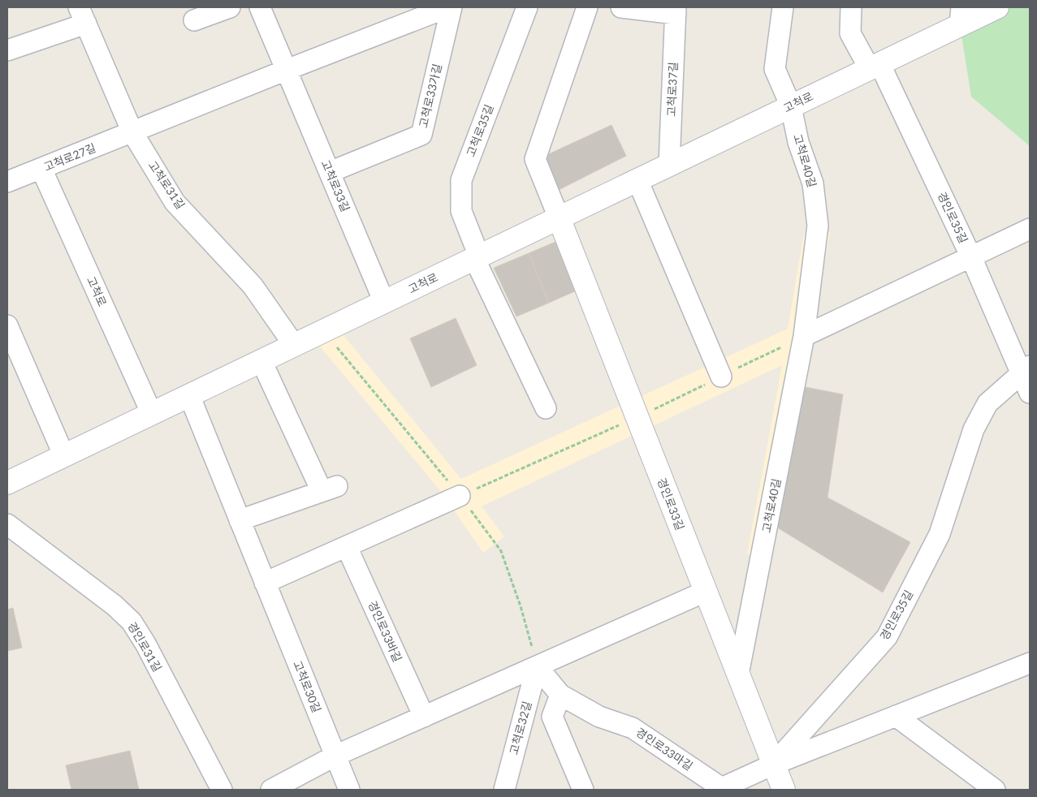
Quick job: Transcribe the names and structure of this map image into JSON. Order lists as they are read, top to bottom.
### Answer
{
  "streets": {
    "main road": ["고척로", "경인로33길"],
    "street": [
      "고척로37길",
      "고척로33가길",
      "고척로35길",
      "고척로27길",
      "고척로40길",
      "고척로31길",
      "고척로33길",
      "경인로35길",
      "경인로33바길",
      "경인로31길",
      "고척로30길",
      "고척로32길",
      "경인로33마길"
    ]
  },
  "crossings": [
    ["고척로37길", "고척로"],
    ["고척로33가길", "고척로33길"],
    ["고척로", "고척로35길"],
    ["고척로", "고척로27길"],
    ["고척로", "고척로40길"],
    ["고척로", "고척로31길"],
    ["고척로", "고척로33길"],
    ["고척로", "경인로35길"],
    ["고척로", "경인로33길"],
    ["고척로", "고척로30길"],
    ["고척로27길", "고척로31길"],
    ["고척로40길", "경인로33길"],
    ["경인로35길", "경인로33길"],
    ["경인로35길", "경인로33마길"],
    ["경인로33길", "경인로33마길"]
  ]
}
